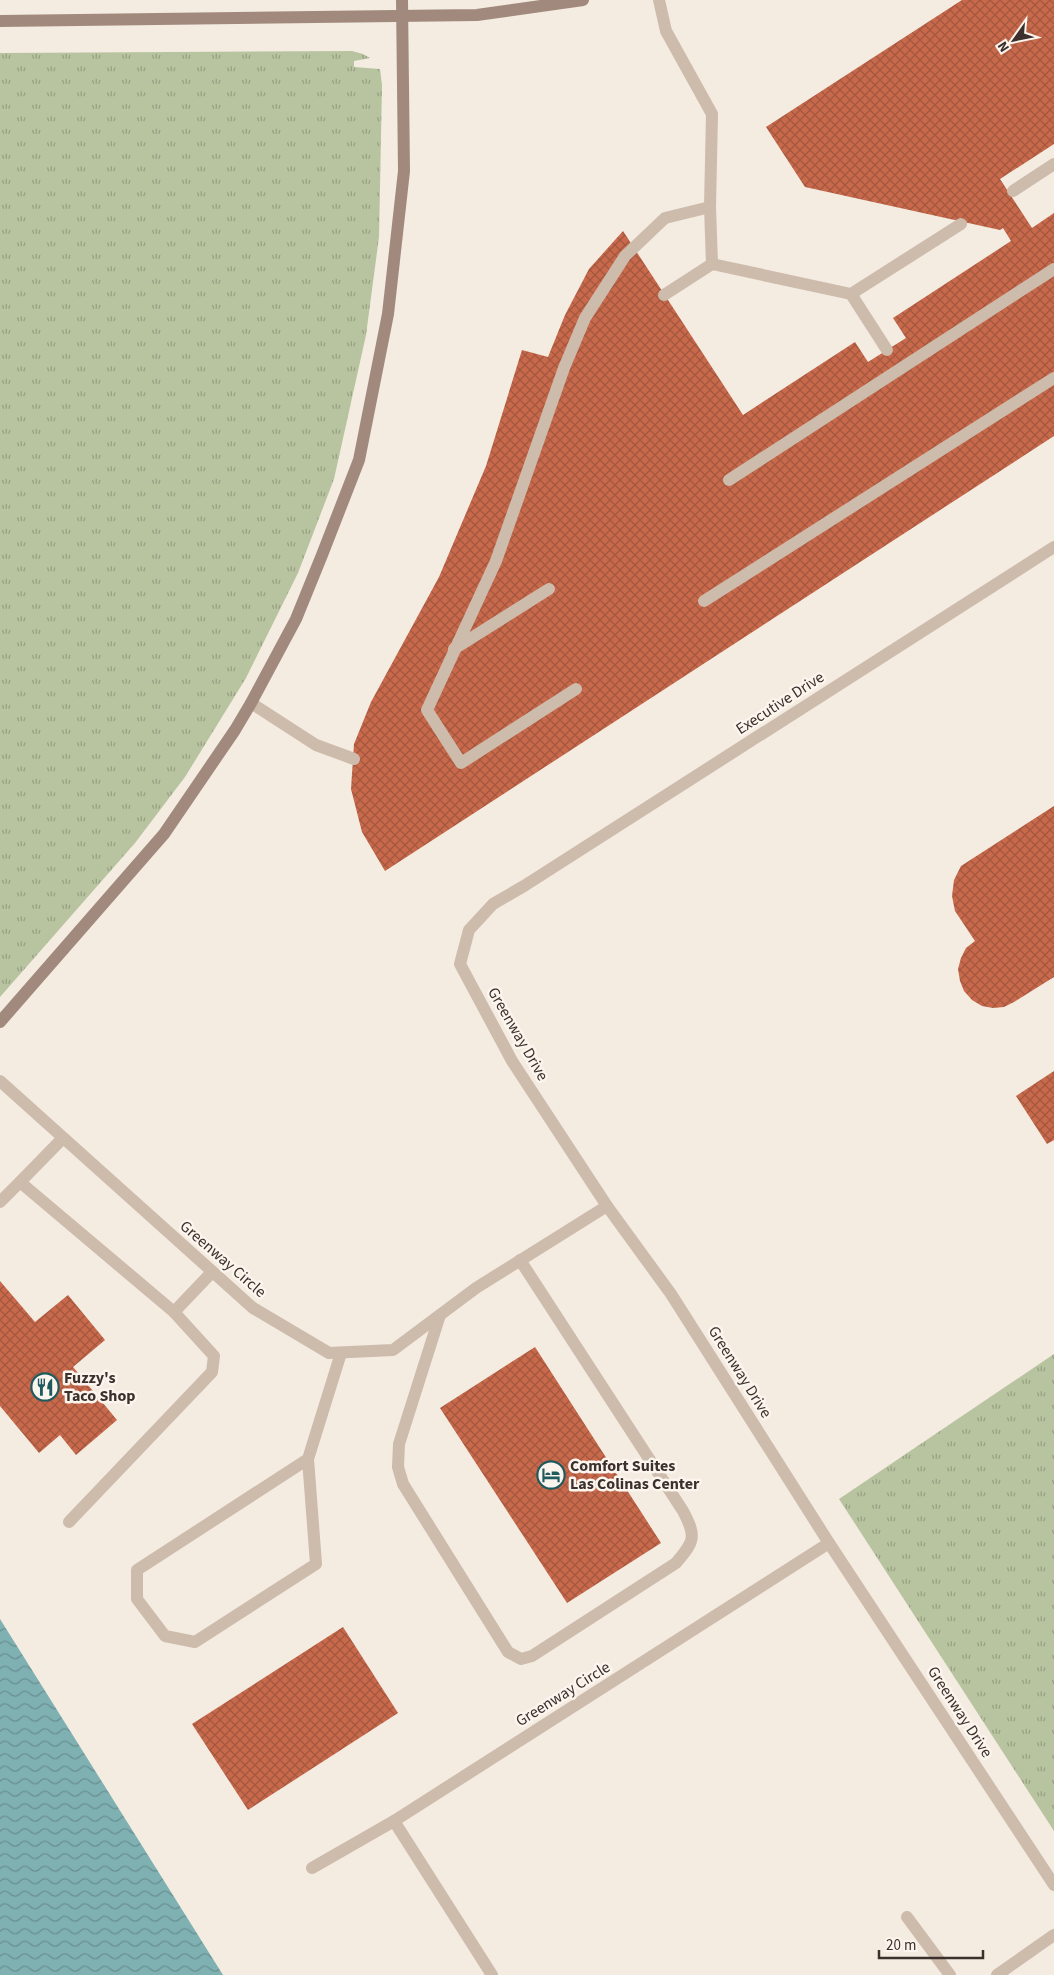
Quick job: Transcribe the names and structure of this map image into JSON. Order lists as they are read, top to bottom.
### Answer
{
  "streets": {
    "street": ["Executive Drive", "Greenway Drive", "Greenway Circle"]
  },
  "crossings": [
    ["Executive Drive", "Greenway Drive"],
    ["Greenway Drive", "Greenway Circle"]
  ],
  "places": {
    "restaurant": ["Fuzzy's Taco Shop"],
    "hotel": ["Comfort Suites Las Colinas Center"]
  },
  "scale_bar": "20 m",
  "north": "bottom left"
}
